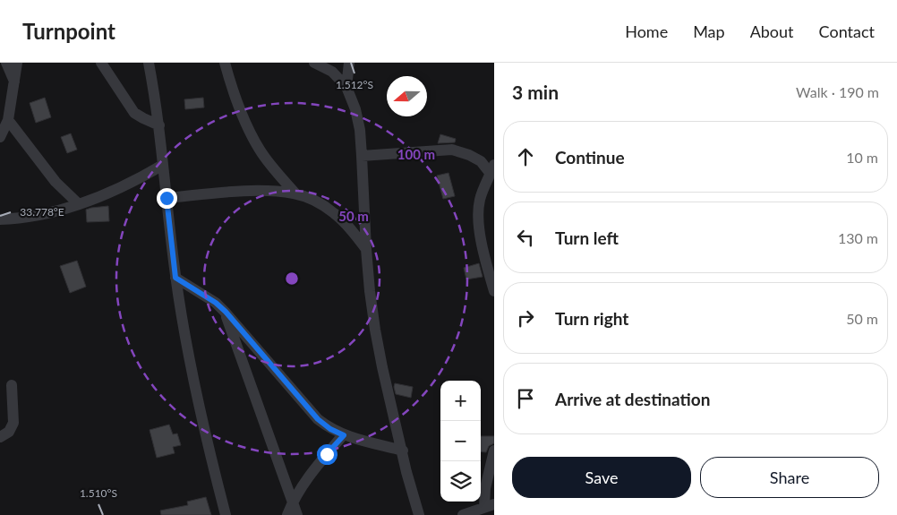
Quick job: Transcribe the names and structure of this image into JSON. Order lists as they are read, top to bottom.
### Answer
{
  "north": "left",
  "page": {
    "header": "Turnpoint",
    "nav": [
      "Home",
      "Map",
      "About",
      "Contact"
    ],
    "heading": ["3 min", "Walk · 190 m"],
    "list": [
      ["Continue", "10 m"],
      ["Turn left", "130 m"],
      ["Turn right", "50 m"],
      "Arrive at destination"
    ],
    "map_buttons": ["+", "−"],
    "buttons": ["Save", "Share"]
  },
  "coordinates": ["1.512°S", "33.778°E", "1.510°S"],
  "rings": ["100 m", "50 m"]
}
